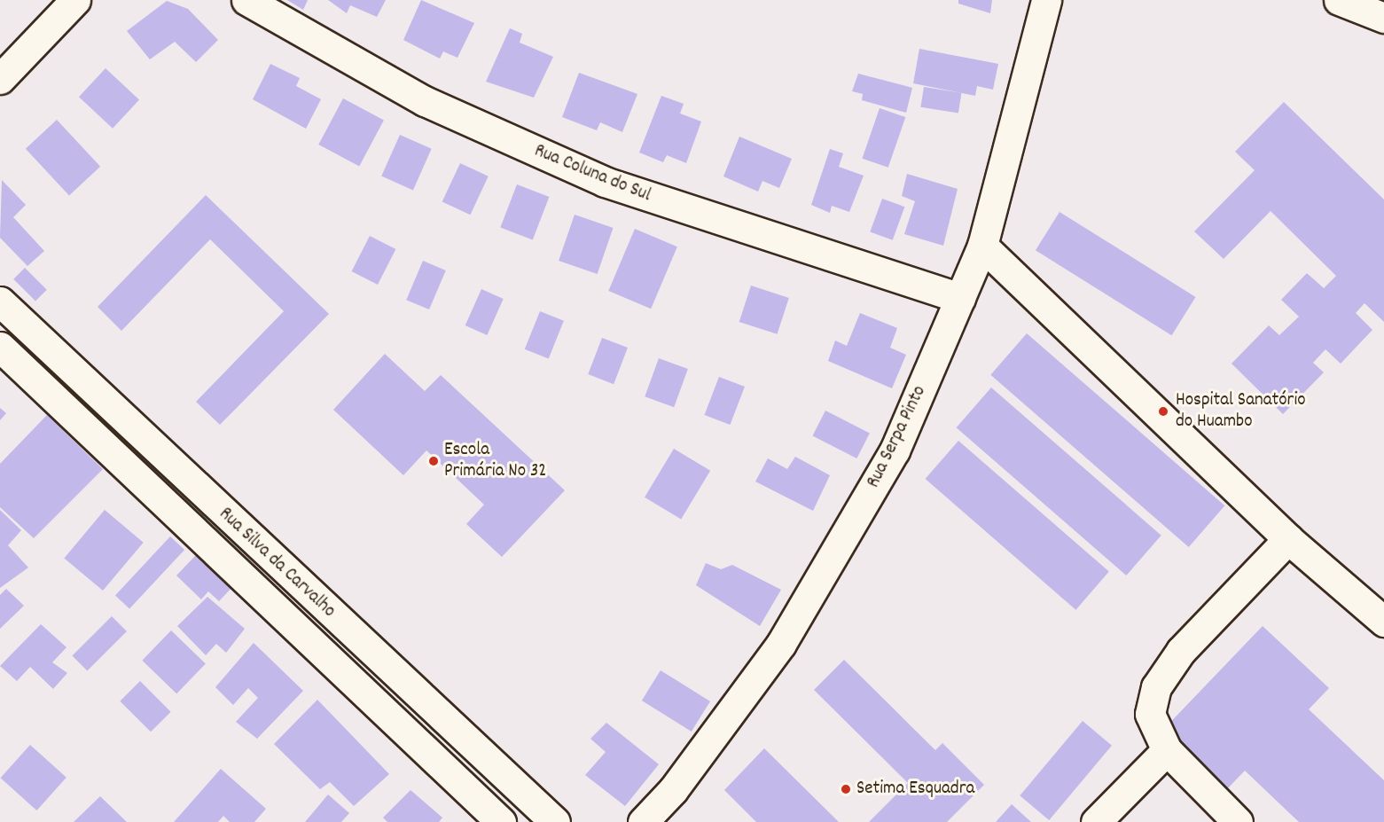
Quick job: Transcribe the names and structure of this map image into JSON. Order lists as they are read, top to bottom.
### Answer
{
  "streets": {
    "street": ["Rua Coluna do Sul", "Rua Serpa Pinto", "Rua Silva da Carvalho"]
  },
  "crossings": [
    ["Rua Coluna do Sul", "Rua Serpa Pinto"]
  ],
  "places": ["Hospital Sanatório do Huambo", "Escola Primária No 32", "Setima Esquadra"]
}
